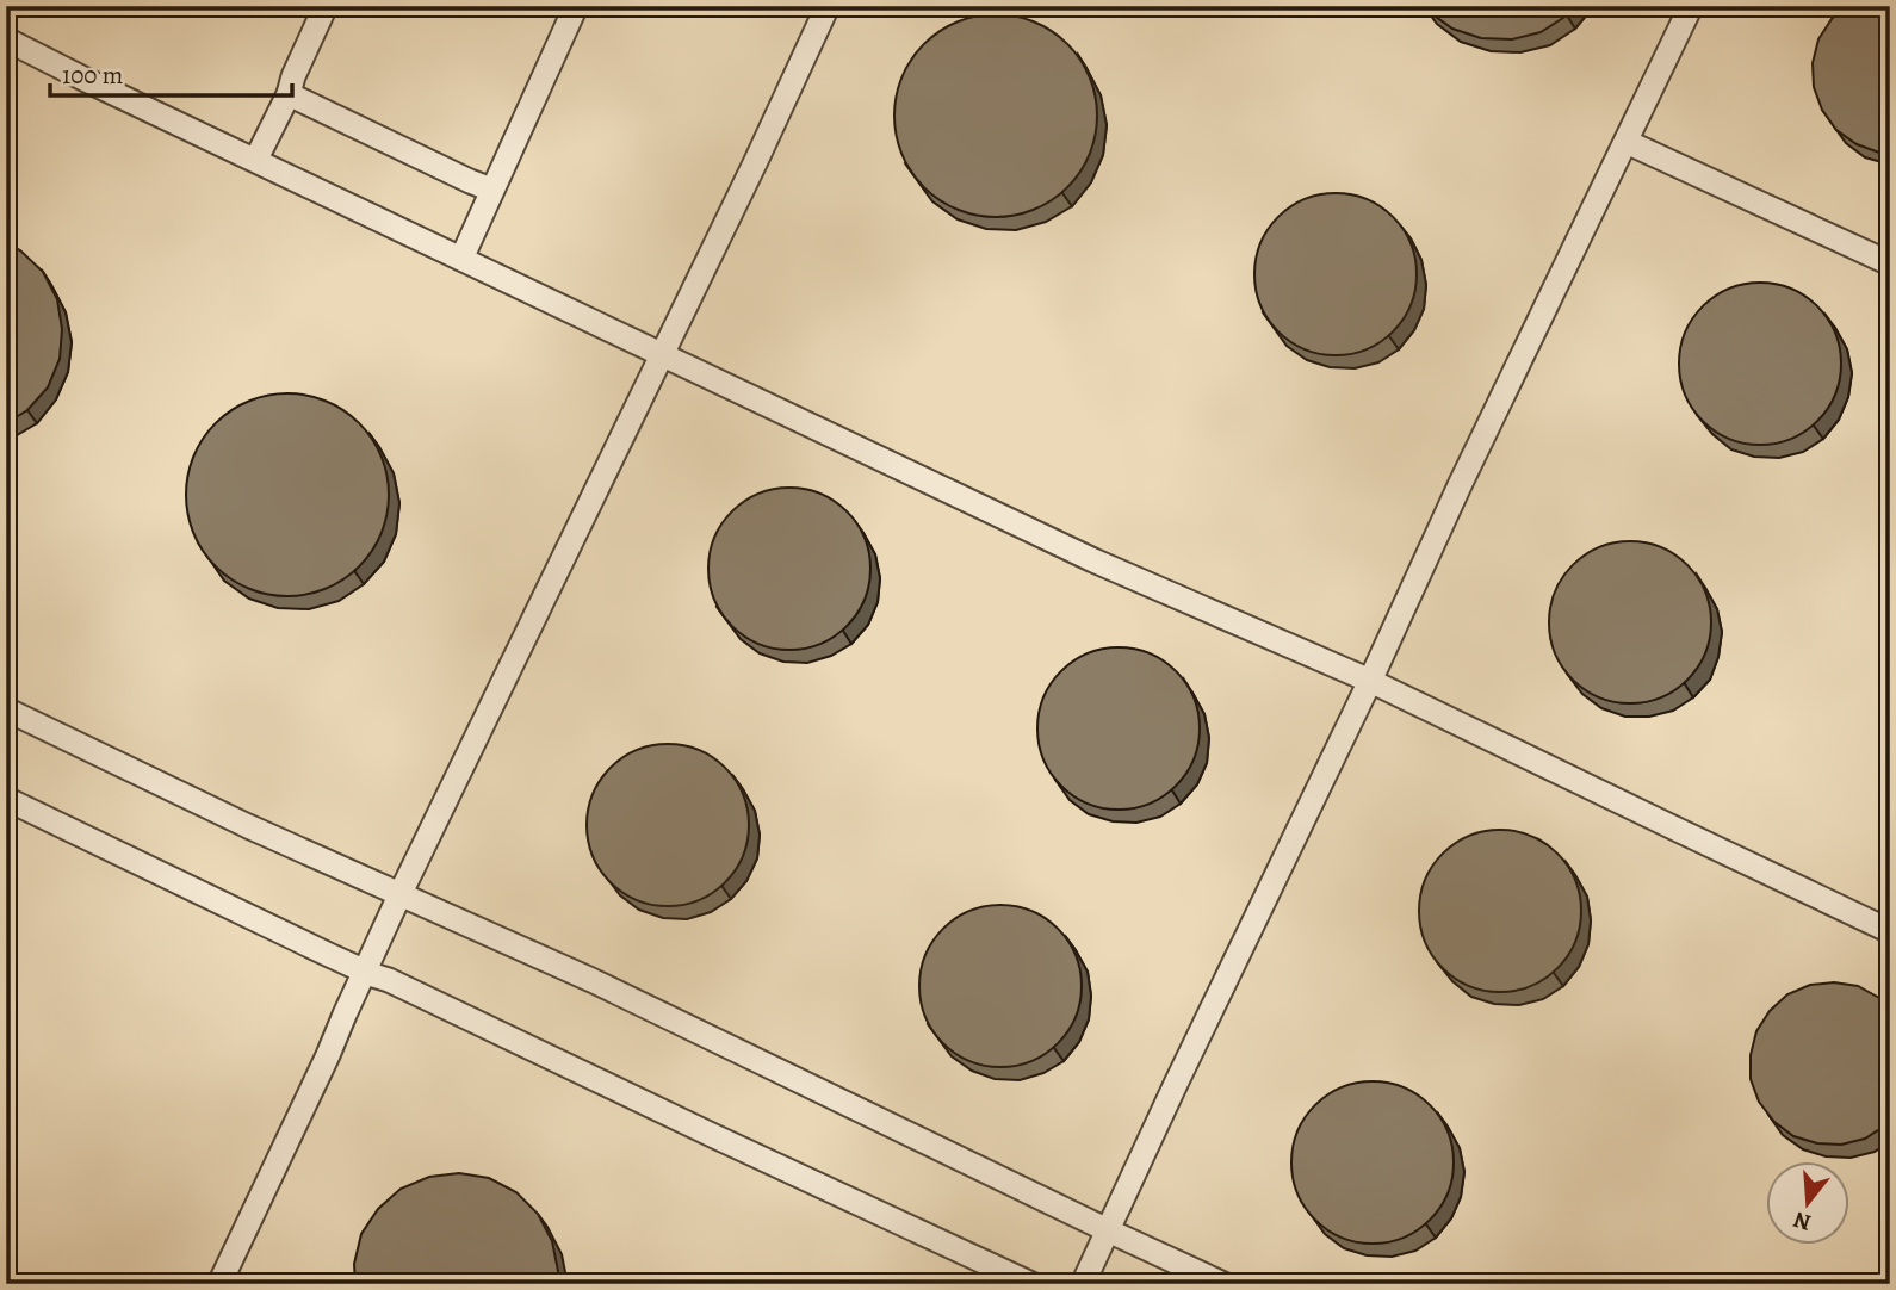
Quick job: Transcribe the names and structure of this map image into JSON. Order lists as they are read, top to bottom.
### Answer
{
  "scale_bar": "100 m",
  "north": "bottom"
}
